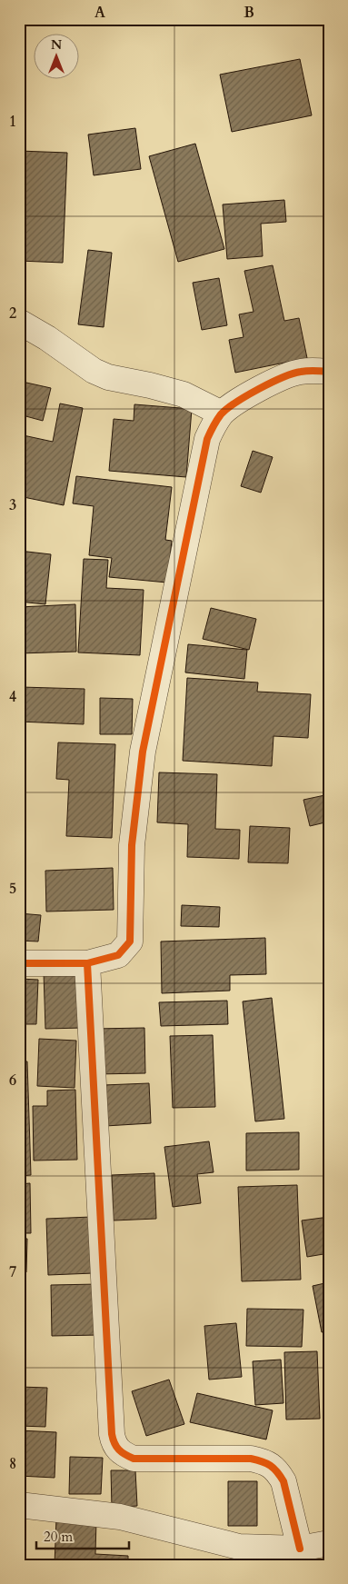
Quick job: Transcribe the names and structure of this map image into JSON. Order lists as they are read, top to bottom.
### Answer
{
  "scale_bar": "20 m",
  "north": "top",
  "grid": {
    "columns": ["A", "B"],
    "rows": [
      "1",
      "2",
      "3",
      "4",
      "5",
      "6",
      "7",
      "8"
    ]
  }
}
